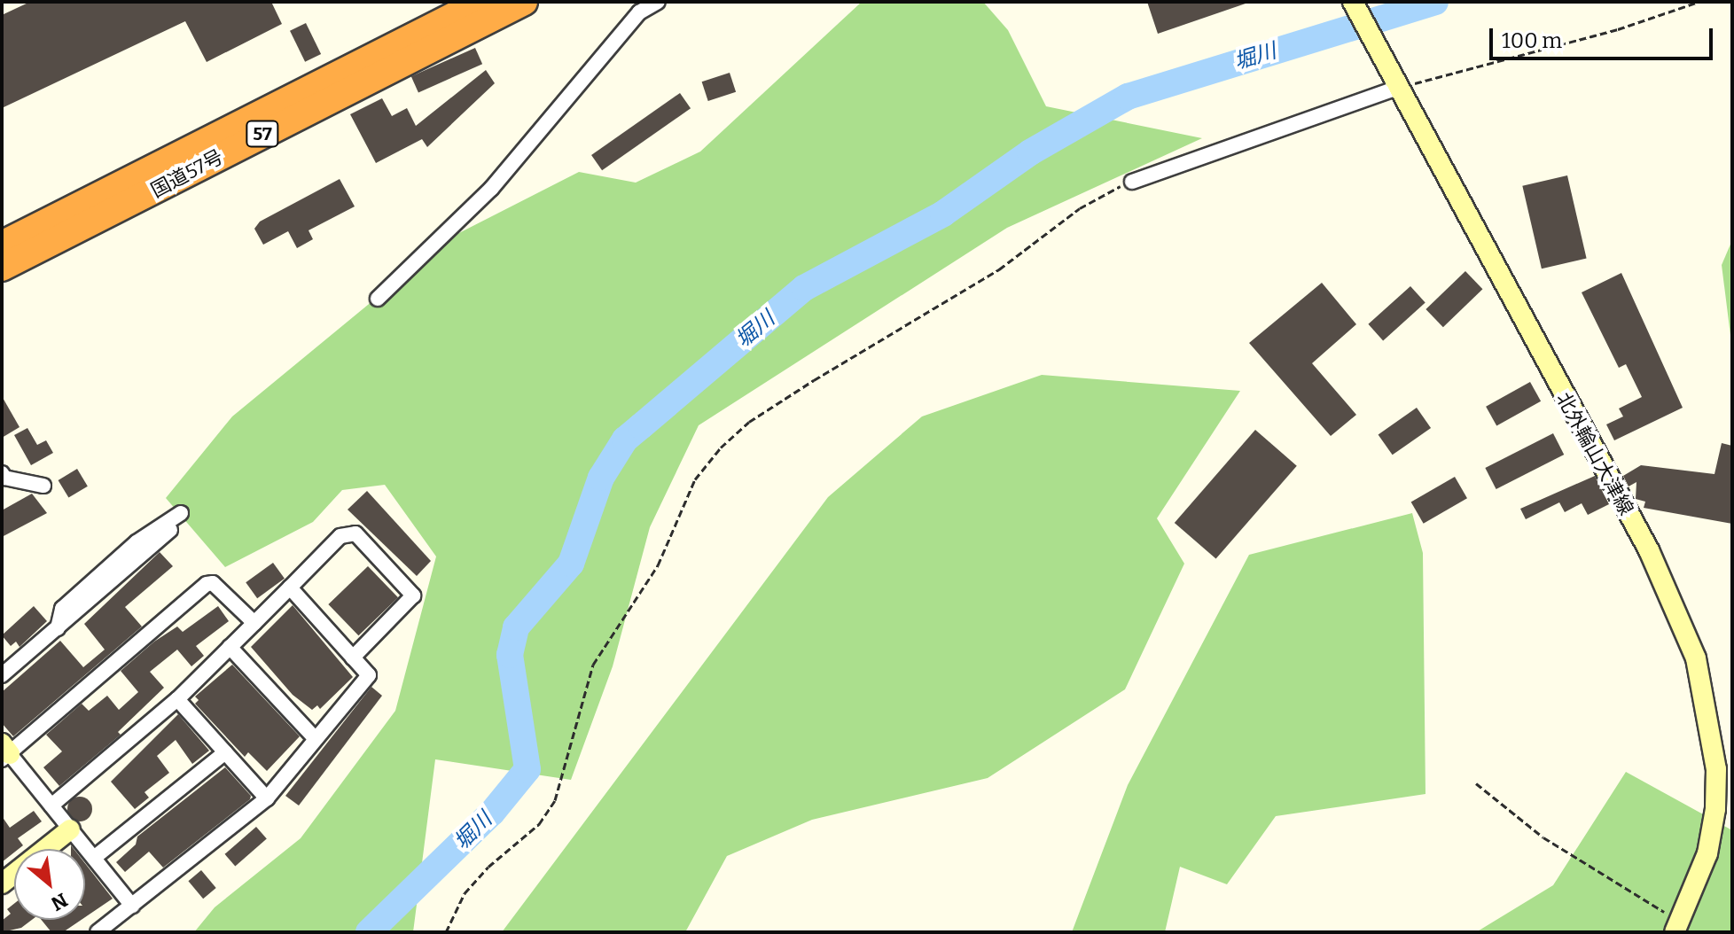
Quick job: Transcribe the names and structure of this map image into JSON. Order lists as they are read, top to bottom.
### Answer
{
  "streets": {
    "highway": ["57", "国道57号"],
    "main road": ["北外輪山大津線"]
  },
  "water": ["堀川"],
  "scale_bar": "100 m",
  "north": "bottom right"
}
